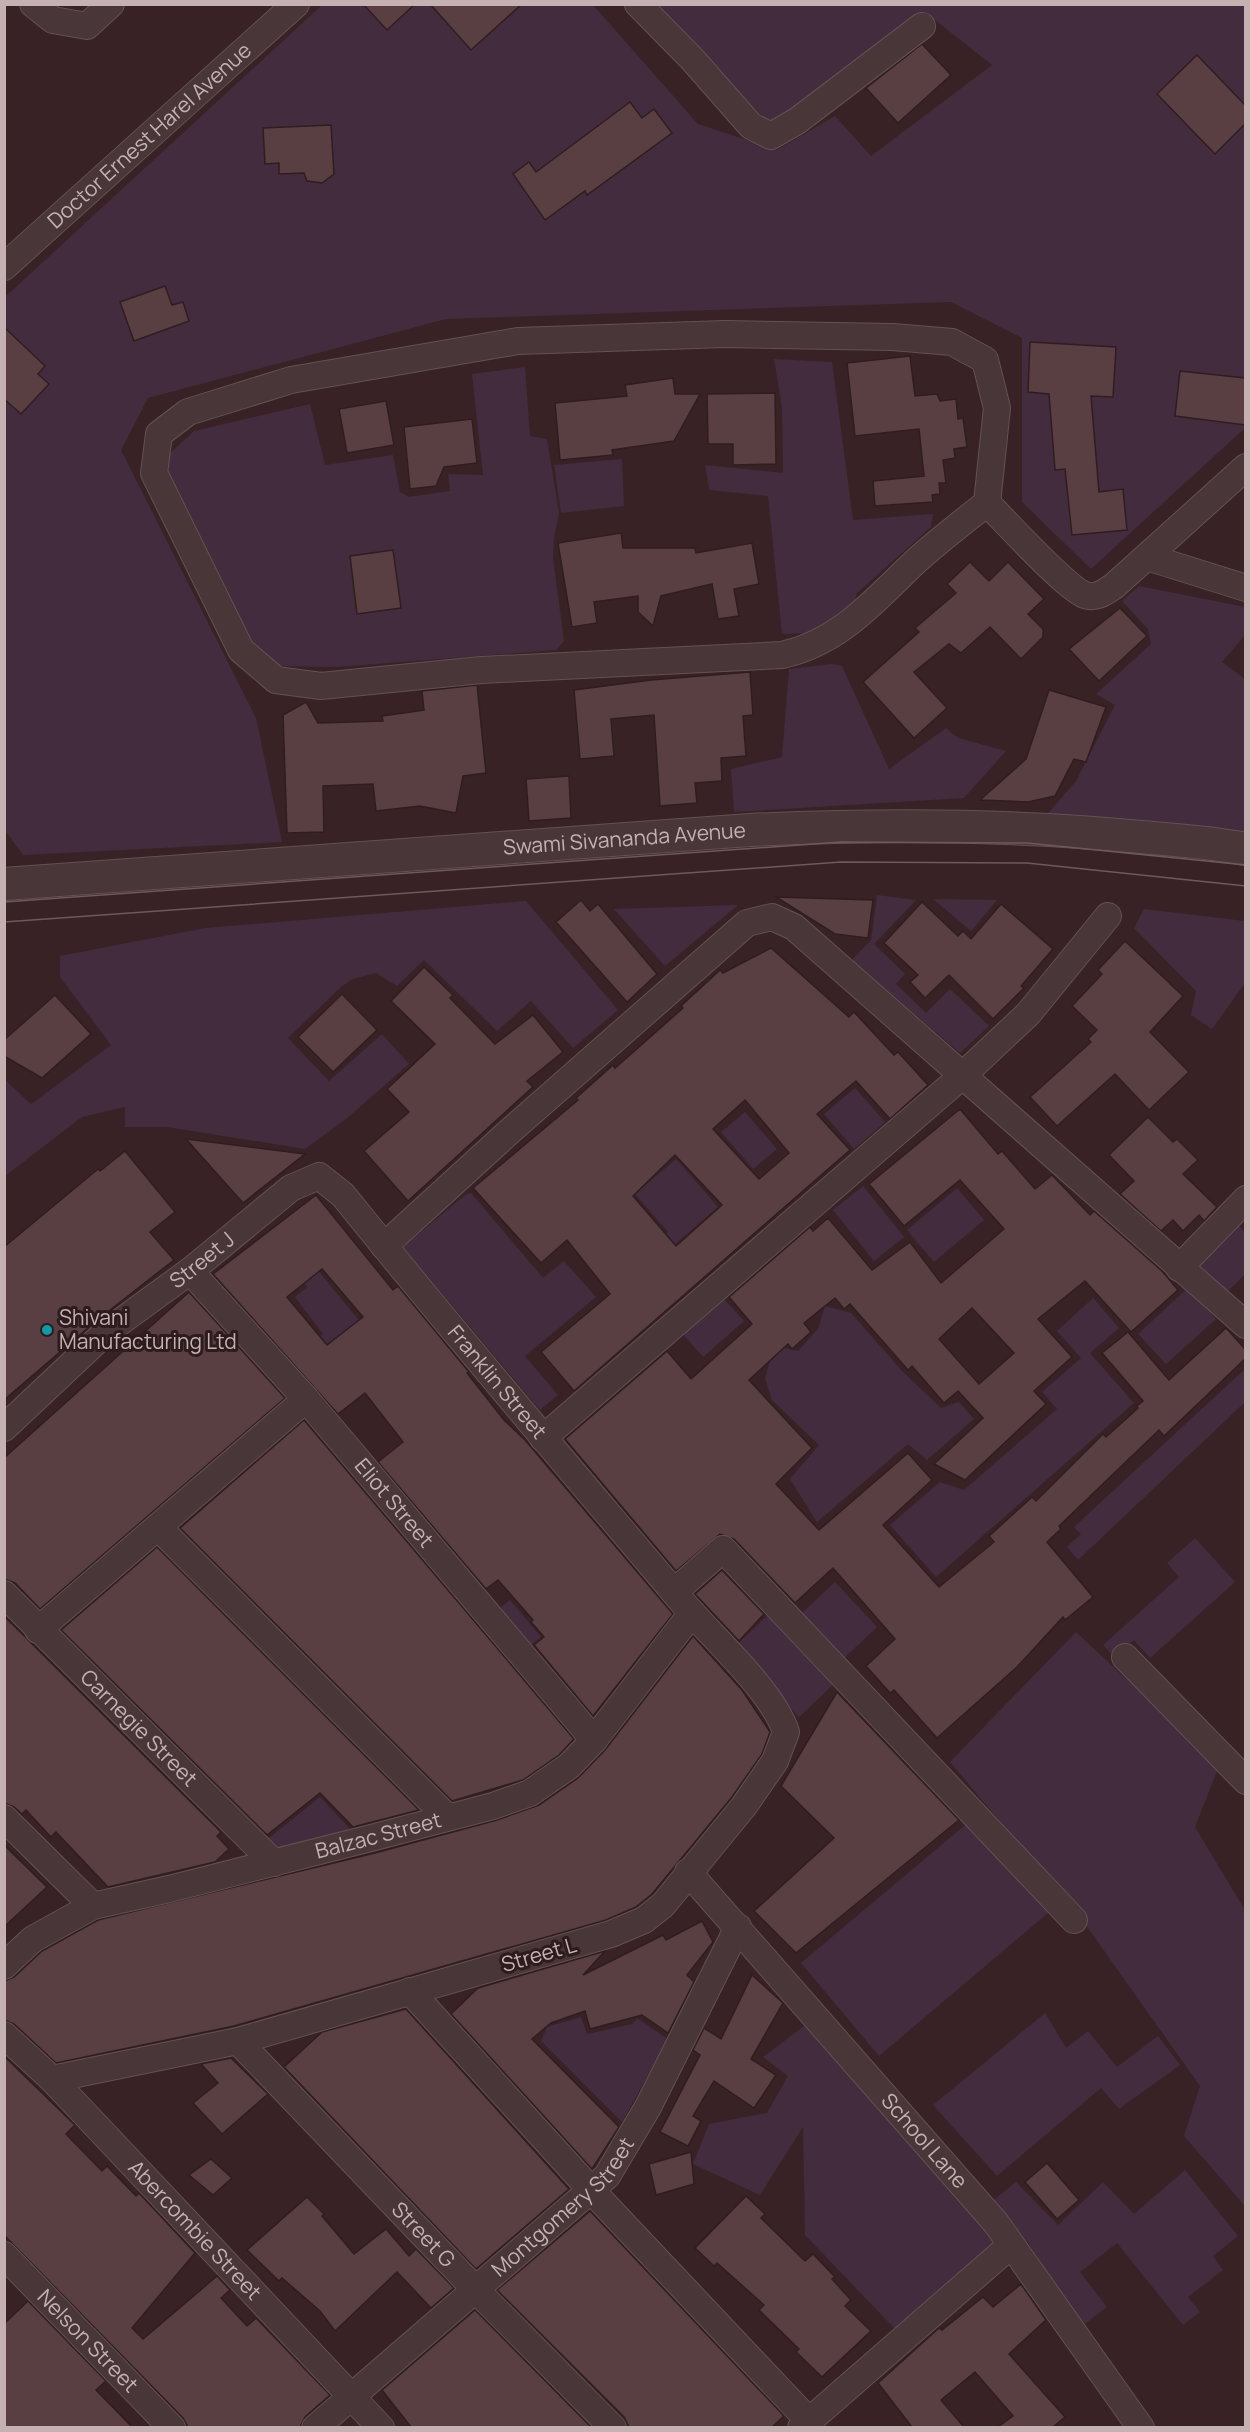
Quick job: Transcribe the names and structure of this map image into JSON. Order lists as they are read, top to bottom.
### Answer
{
  "streets": {
    "street": [
      "Doctor Ernest Harel Avenue",
      "Swami Sivananda Avenue",
      "Street J",
      "Franklin Street",
      "Eliot Street",
      "Carnegie Street",
      "Balzac Street",
      "Street L",
      "School Lane",
      "Montgomery Street",
      "Abercombie Street",
      "Street G",
      "Nelson Street"
    ]
  },
  "crossings": [
    ["Street J", "Franklin Street"],
    ["Street J", "Eliot Street"],
    ["Franklin Street", "Balzac Street"],
    ["Franklin Street", "Street L"],
    ["Eliot Street", "Balzac Street"],
    ["Carnegie Street", "Balzac Street"],
    ["Balzac Street", "Street L"],
    ["Street L", "School Lane"],
    ["Street L", "Abercombie Street"],
    ["Street L", "Street G"],
    ["School Lane", "Montgomery Street"],
    ["Montgomery Street", "Abercombie Street"],
    ["Montgomery Street", "Street G"]
  ],
  "places": ["Shivani Manufacturing Ltd"]
}
